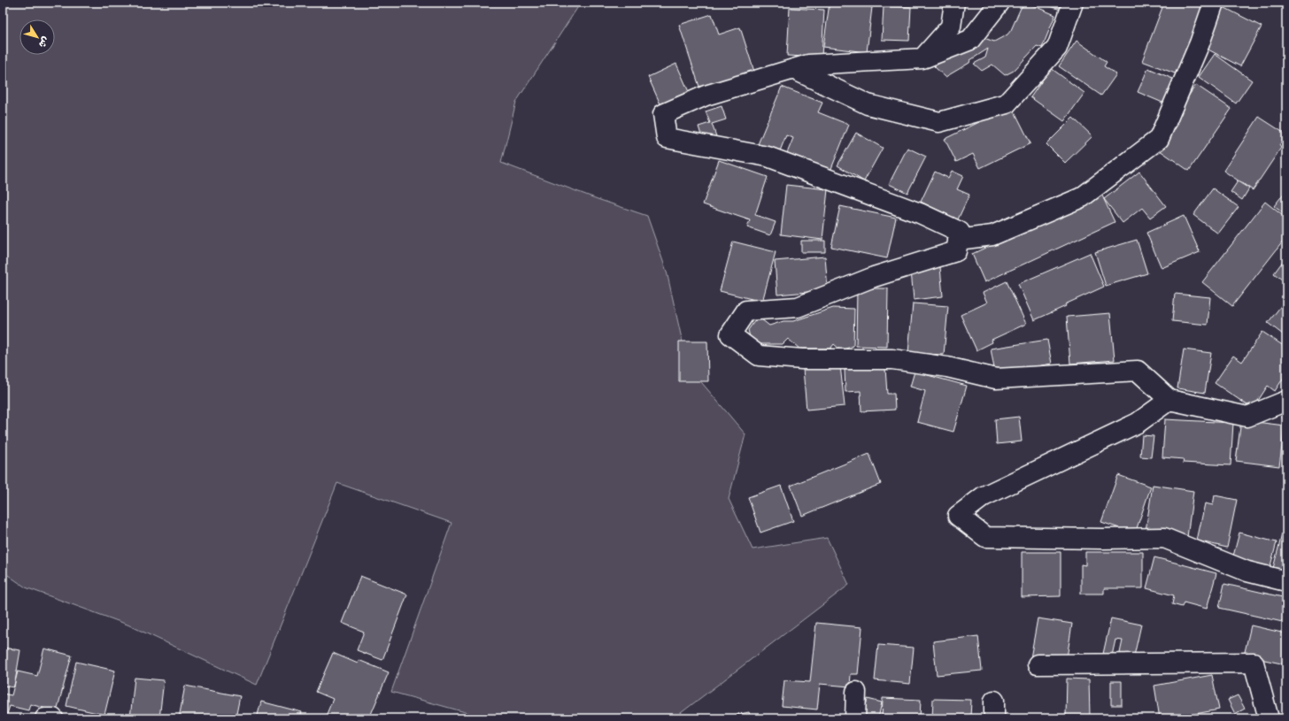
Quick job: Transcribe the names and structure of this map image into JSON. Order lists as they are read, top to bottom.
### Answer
{
  "north": "bottom right"
}
